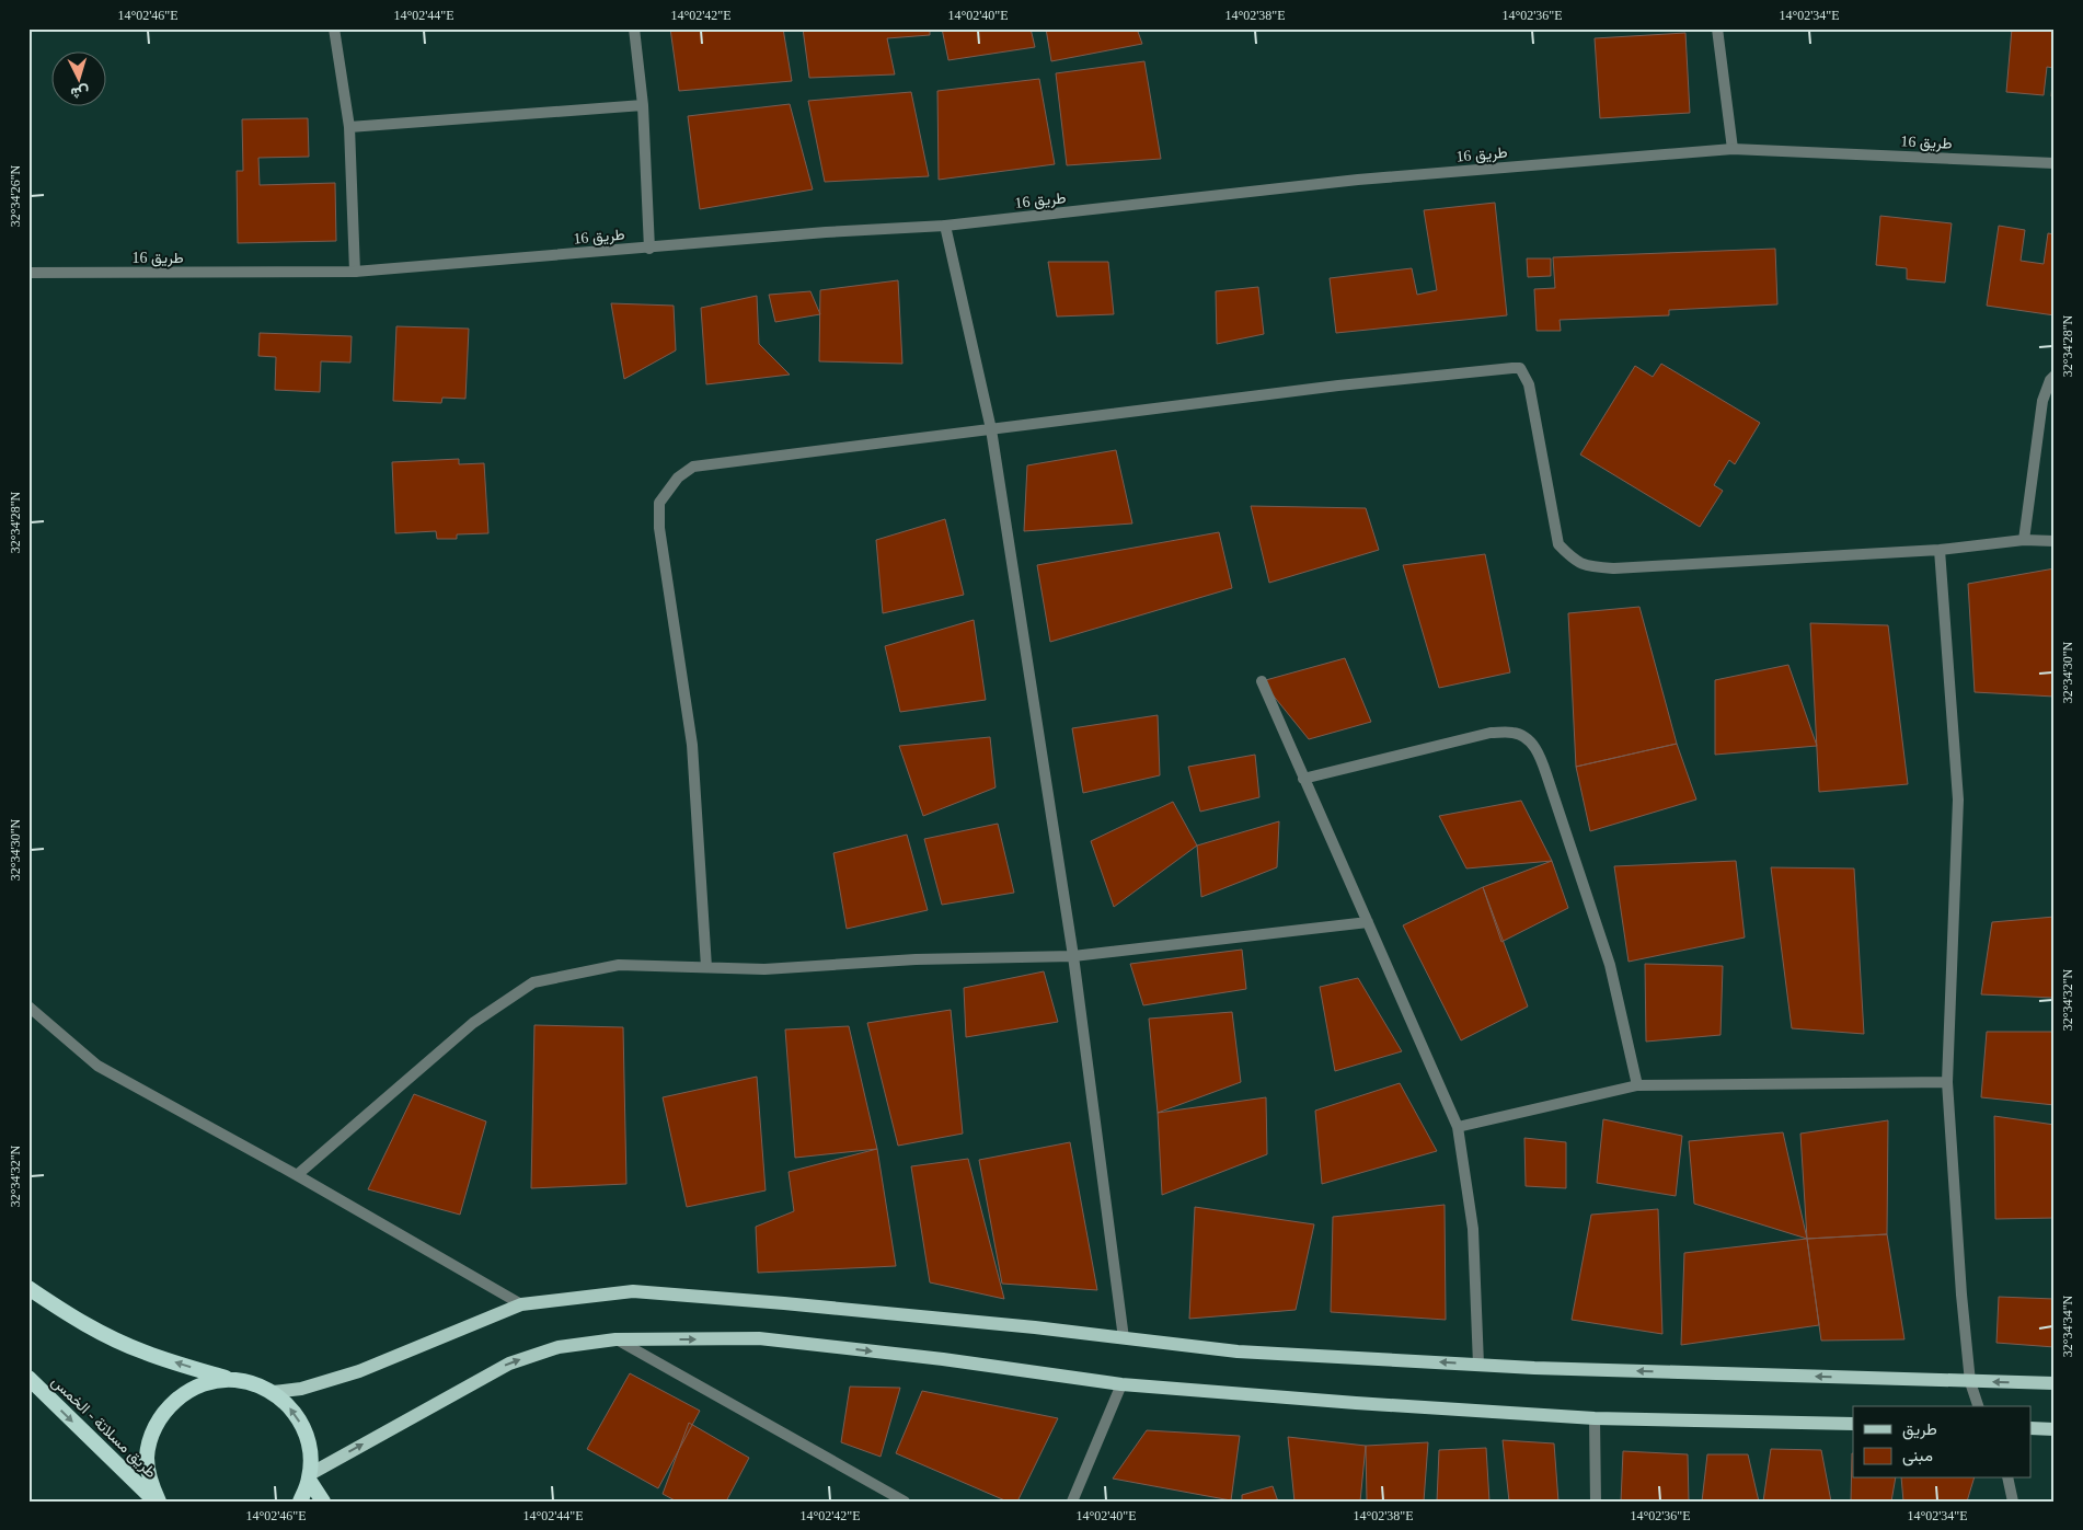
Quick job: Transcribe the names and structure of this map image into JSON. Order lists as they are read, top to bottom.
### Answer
{
  "streets": {
    "highway": ["طريق مسلاتة - الخمس"],
    "street": ["طريق 16"]
  },
  "legend": ["طريق", "مبنى"],
  "north": "bottom",
  "coordinates": [
    "14°02'46\"E",
    "14°02'44\"E",
    "14°02'42\"E",
    "14°02'40\"E",
    "14°02'38\"E",
    "14°02'36\"E",
    "14°02'34\"E",
    "32°34'26\"N",
    "32°34'28\"N",
    "32°34'30\"N",
    "32°34'32\"N",
    "32°34'34\"N"
  ]
}
